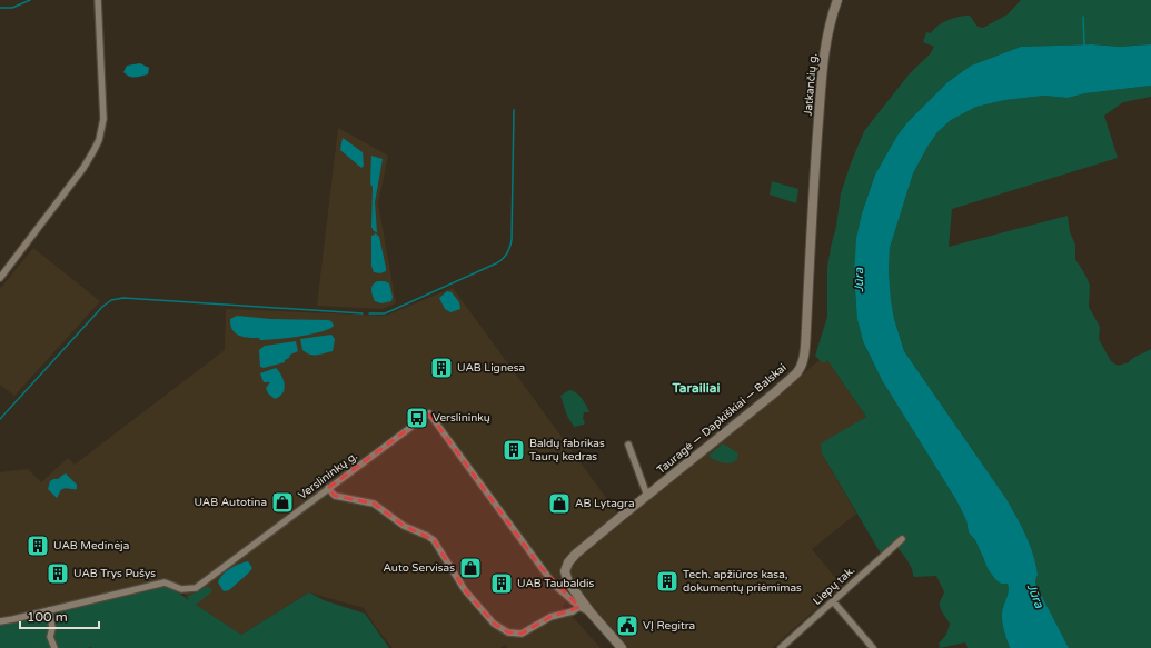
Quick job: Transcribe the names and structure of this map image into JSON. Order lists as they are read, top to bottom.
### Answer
{
  "streets": {
    "main road": ["Jatkančių g.", "Tauragė — Dapkiškiai — Balskai"],
    "street": ["Verslininkų g.", "Liepų tak."]
  },
  "crossings": [
    ["Jatkančių g.", "Tauragė — Dapkiškiai — Balskai"],
    ["Tauragė — Dapkiškiai — Balskai", "Verslininkų g."]
  ],
  "districts": ["Tarailiai"],
  "water": ["Jūra"],
  "places": {
    "building": [
      "UAB Lignesa",
      "Baldų fabrikas Taurų kedras",
      "UAB Medinėja",
      "UAB Trys Pušys",
      "Tech. apžiūros kasa, dokumentų priėmimas",
      "UAB Taubaldis"
    ],
    "bus stop": ["Verslininkų"],
    "shop": ["UAB Autotina", "AB Lytagra", "Auto Servisas"],
    "public building": ["VĮ Regitra"]
  },
  "scale_bar": "100 m"
}
